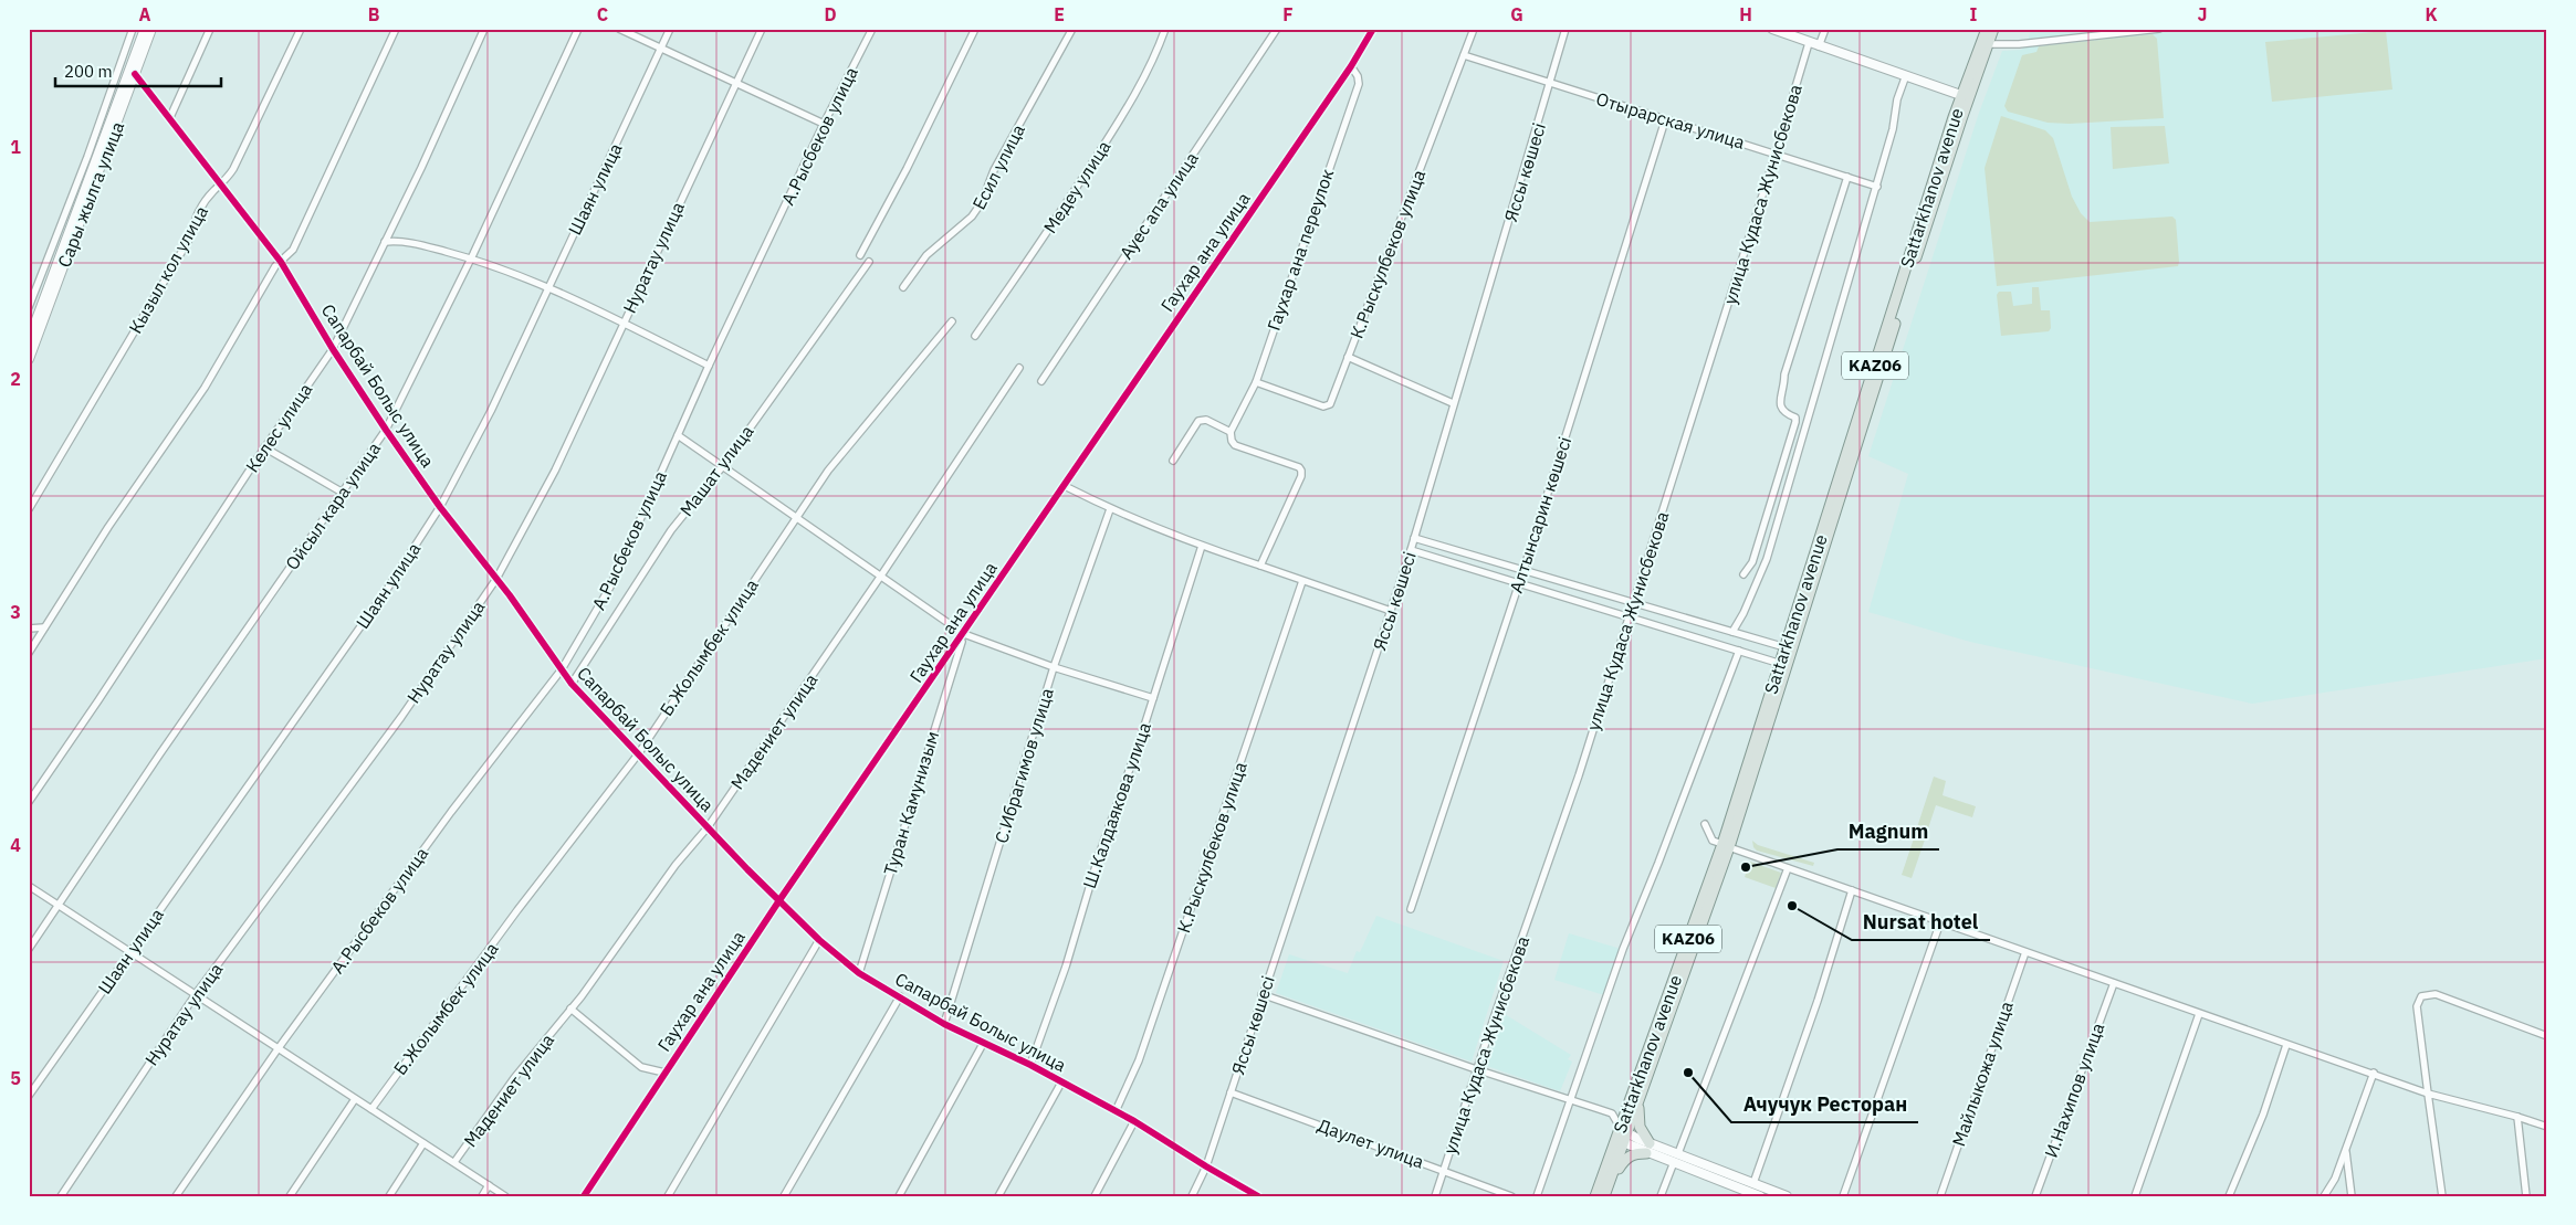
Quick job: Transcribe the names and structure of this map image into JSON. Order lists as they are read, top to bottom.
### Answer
{
  "streets": {
    "main road": ["Sattarkhanov avenue", "Сары жылга улица", "KАZ06"],
    "street": [
      "Отырарская улица",
      "А.Рысбеков улица",
      "Есил улица",
      "Яссы көшесі",
      "Медеу улица",
      "Шаян улица",
      "улица Кудаса Жунисбекова",
      "Ауес апа улица",
      "Гаухар ана переулок",
      "Гаухар ана улица",
      "К.Рыскулбеков улица",
      "Нуратау улица",
      "Кызыл кол улица",
      "Сапарбай Болыс улица",
      "Келес улица",
      "Машат улица",
      "Ойсыл кара улица",
      "Алтынсарин көшесі",
      "Б.Жолымбек улица",
      "Мадениет улица",
      "С.Ибрагимов улица",
      "Туран Камунизым",
      "Ш.Калдаякова улица",
      "Майлыкожа улица",
      "И.Нахипов улица",
      "Даулет улица"
    ]
  },
  "crossings": [
    ["Отырарская улица", "Яссы көшесі"],
    ["Отырарская улица", "улица Кудаса Жунисбекова"],
    ["Отырарская улица", "К.Рыскулбеков улица"],
    ["Отырарская улица", "Алтынсарин көшесі"],
    ["А.Рысбеков улица", "Сапарбай Болыс улица"],
    ["Яссы көшесі", "Сапарбай Болыс улица"],
    ["Яссы көшесі", "Даулет улица"],
    ["Шаян улица", "Сапарбай Болыс улица"],
    ["Сары жылга улица", "Сапарбай Болыс улица"],
    ["улица Кудаса Жунисбекова", "Даулет улица"],
    ["Гаухар ана переулок", "Гаухар ана улица"],
    ["Гаухар ана переулок", "К.Рыскулбеков улица"],
    ["Гаухар ана улица", "Сапарбай Болыс улица"],
    ["Гаухар ана улица", "Туран Камунизым"],
    ["К.Рыскулбеков улица", "Сапарбай Болыс улица"],
    ["Нуратау улица", "Сапарбай Болыс улица"],
    ["Кызыл кол улица", "Сапарбай Болыс улица"],
    ["Сапарбай Болыс улица", "Келес улица"],
    ["Сапарбай Болыс улица", "Машат улица"],
    ["Сапарбай Болыс улица", "Ойсыл кара улица"],
    ["Сапарбай Болыс улица", "Б.Жолымбек улица"],
    ["Сапарбай Болыс улица", "Мадениет улица"],
    ["Сапарбай Болыс улица", "С.Ибрагимов улица"],
    ["Сапарбай Болыс улица", "Туран Камунизым"],
    ["Сапарбай Болыс улица", "Ш.Калдаякова улица"]
  ],
  "places": ["Magnum", "Nursat hotel", "Ачучук Ресторан"],
  "scale_bar": "200 m",
  "grid": {
    "columns": [
      "A",
      "B",
      "C",
      "D",
      "E",
      "F",
      "G",
      "H",
      "I",
      "J",
      "K"
    ],
    "rows": [
      "1",
      "2",
      "3",
      "4",
      "5"
    ]
  }
}
